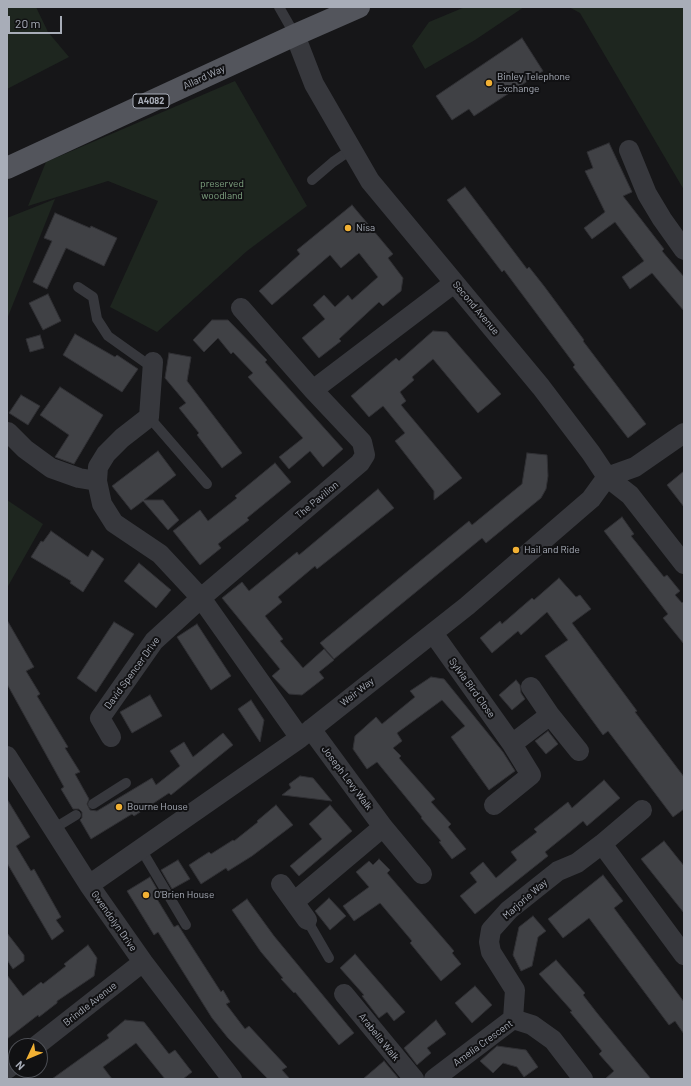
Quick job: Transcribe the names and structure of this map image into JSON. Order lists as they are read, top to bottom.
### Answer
{
  "streets": {
    "main road": ["Allard Way", "A4082"],
    "street": [
      "Second Avenue",
      "The Pavilion",
      "David Spencer Drive",
      "Sylvia Bird Close",
      "Weir Way",
      "Joseph Levy Walk",
      "Marjorie Way",
      "Gwendolyn Drive",
      "Brindle Avenue",
      "Arabella Walk",
      "Amelia Crescent"
    ]
  },
  "crossings": [
    ["Allard Way", "Second Avenue"],
    ["Second Avenue", "Weir Way"],
    ["The Pavilion", "David Spencer Drive"],
    ["Sylvia Bird Close", "Weir Way"],
    ["Weir Way", "Joseph Levy Walk"],
    ["Weir Way", "Gwendolyn Drive"],
    ["Marjorie Way", "Amelia Crescent"],
    ["Gwendolyn Drive", "Brindle Avenue"]
  ],
  "parks": ["preserved woodland"],
  "places": [
    "Binley Telephone Exchange",
    "Nisa",
    "Hail and Ride",
    "Bourne House",
    "O'Brien House"
  ],
  "scale_bar": "20 m",
  "north": "bottom left"
}
